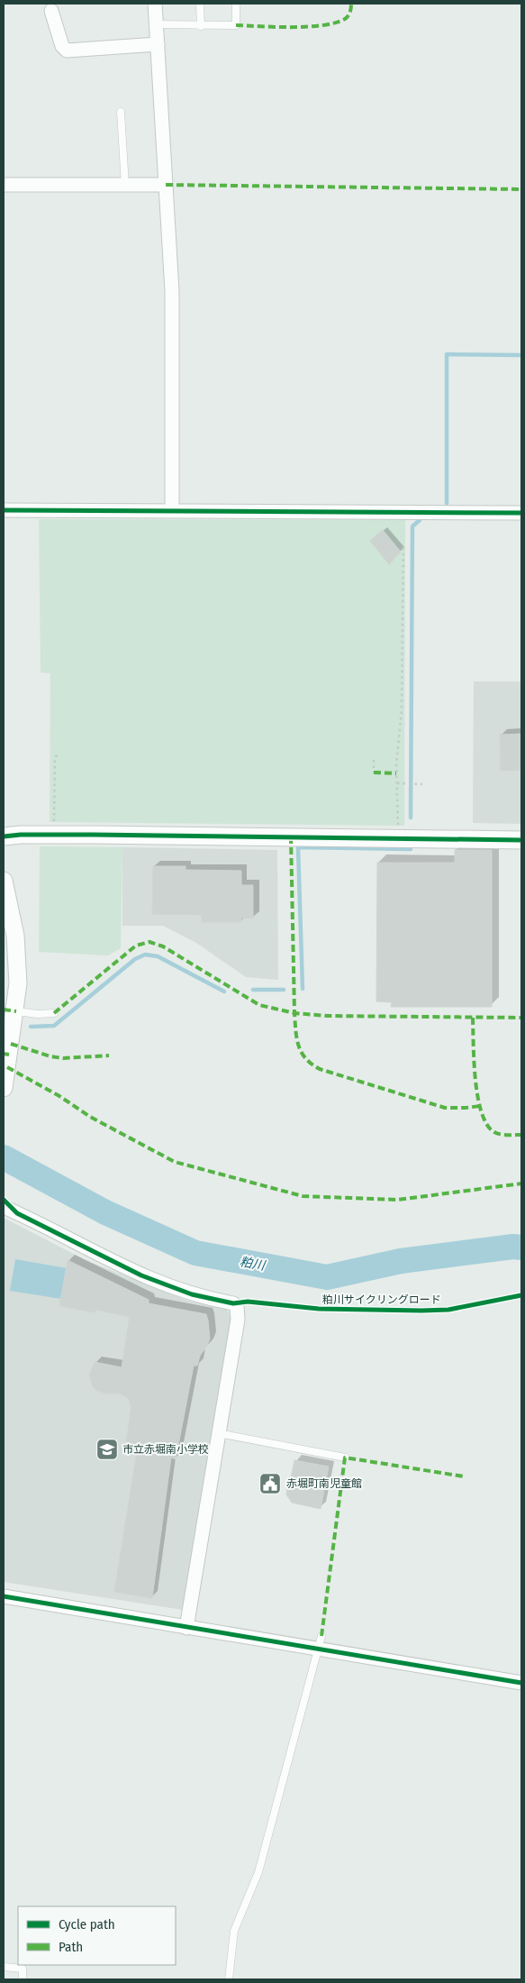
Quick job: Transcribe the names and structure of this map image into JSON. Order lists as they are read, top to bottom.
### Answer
{
  "streets": {
    "cycle path": ["粕川サイクリングロード"]
  },
  "water": ["粕川"],
  "places": {
    "school or university": ["市立赤堀南小学校"],
    "public building": ["赤堀町南児童館"]
  },
  "legend": ["Cycle path", "Path"]
}
